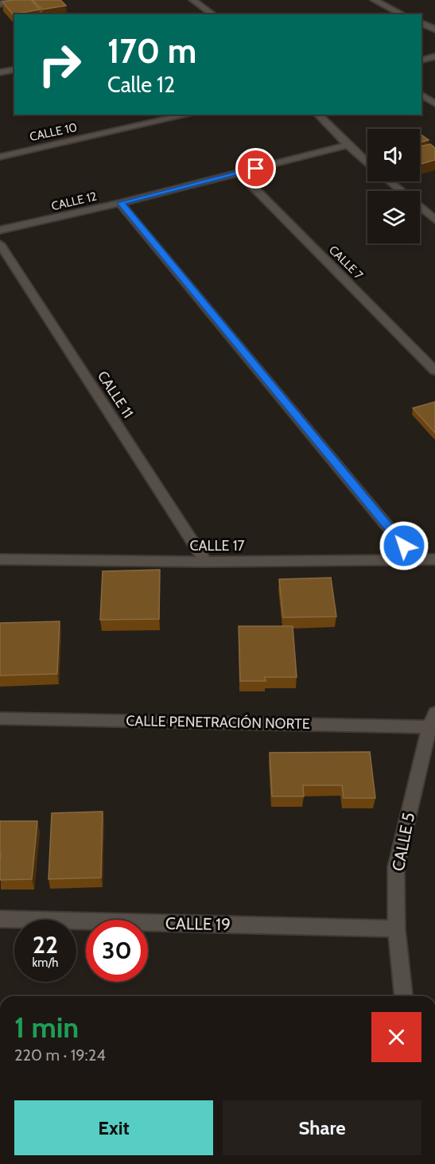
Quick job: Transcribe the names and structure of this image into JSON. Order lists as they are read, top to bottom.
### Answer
{
  "streets": {
    "street": [
      "CALLE 10",
      "CALLE 12",
      "CALLE 7",
      "CALLE 11",
      "CALLE 17",
      "CALLE PENETRACIÓN NORTE",
      "CALLE 5",
      "CALLE 19"
    ]
  },
  "crossings": [
    ["CALLE 12", "CALLE 7"],
    ["CALLE 11", "CALLE 17"],
    ["CALLE PENETRACIÓN NORTE", "CALLE 5"],
    ["CALLE 5", "CALLE 19"]
  ],
  "page": {
    "turn": ["170 m", "Calle 12"],
    "speed": "22 km/h",
    "limit": "30",
    "heading": ["1 min", "220 m · 19:24"],
    "buttons": ["Exit", "Share"]
  }
}
